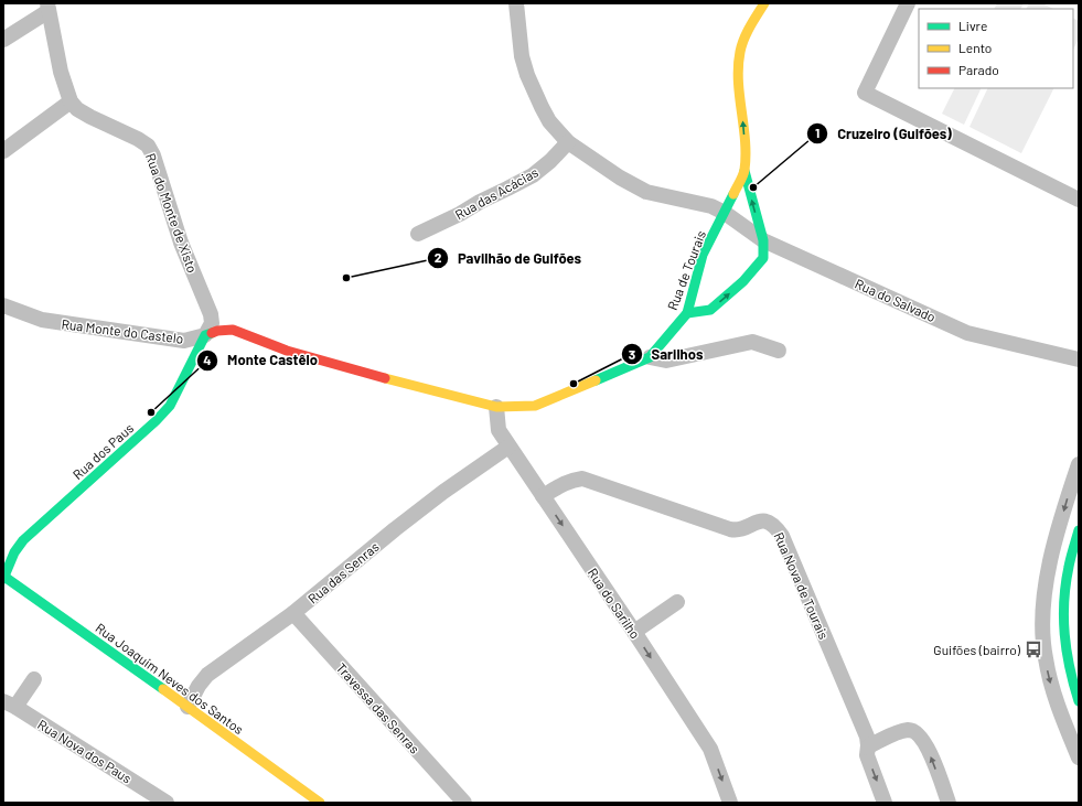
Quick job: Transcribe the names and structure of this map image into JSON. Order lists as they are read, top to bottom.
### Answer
{
  "streets": {
    "street": [
      "Rua das Acácias",
      "Rua do Monte de Xisto",
      "Rua de Tourais",
      "Rua do Salvado",
      "Rua Monte do Castelo",
      "Rua dos Paus",
      "Rua das Senras",
      "Rua Nova de Tourais",
      "Rua do Sarilho",
      "Rua Joaquim Neves dos Santos",
      "Travessa das Senras",
      "Rua Nova dos Paus"
    ]
  },
  "crossings": [
    ["Rua das Acácias", "Rua do Salvado"],
    ["Rua do Monte de Xisto", "Rua Monte do Castelo"],
    ["Rua do Monte de Xisto", "Rua dos Paus"],
    ["Rua de Tourais", "Rua do Salvado"],
    ["Rua de Tourais", "Rua Monte do Castelo"],
    ["Rua de Tourais", "Rua do Sarilho"],
    ["Rua Monte do Castelo", "Rua dos Paus"],
    ["Rua Monte do Castelo", "Rua do Sarilho"],
    ["Rua dos Paus", "Rua Joaquim Neves dos Santos"],
    ["Rua das Senras", "Rua do Sarilho"],
    ["Rua das Senras", "Rua Joaquim Neves dos Santos"],
    ["Rua das Senras", "Travessa das Senras"],
    ["Rua Nova de Tourais", "Rua do Sarilho"]
  ],
  "one_way": ["Rua do Sarilho"],
  "places": {
    "other": [
      "Cruzeiro (Guifões)",
      "Pavilhão de Guifões",
      "Sarilhos",
      "Monte Castêlo"
    ],
    "bus stop": ["Guifões (bairro)"]
  },
  "legend": ["Livre", "Lento", "Parado"]
}
